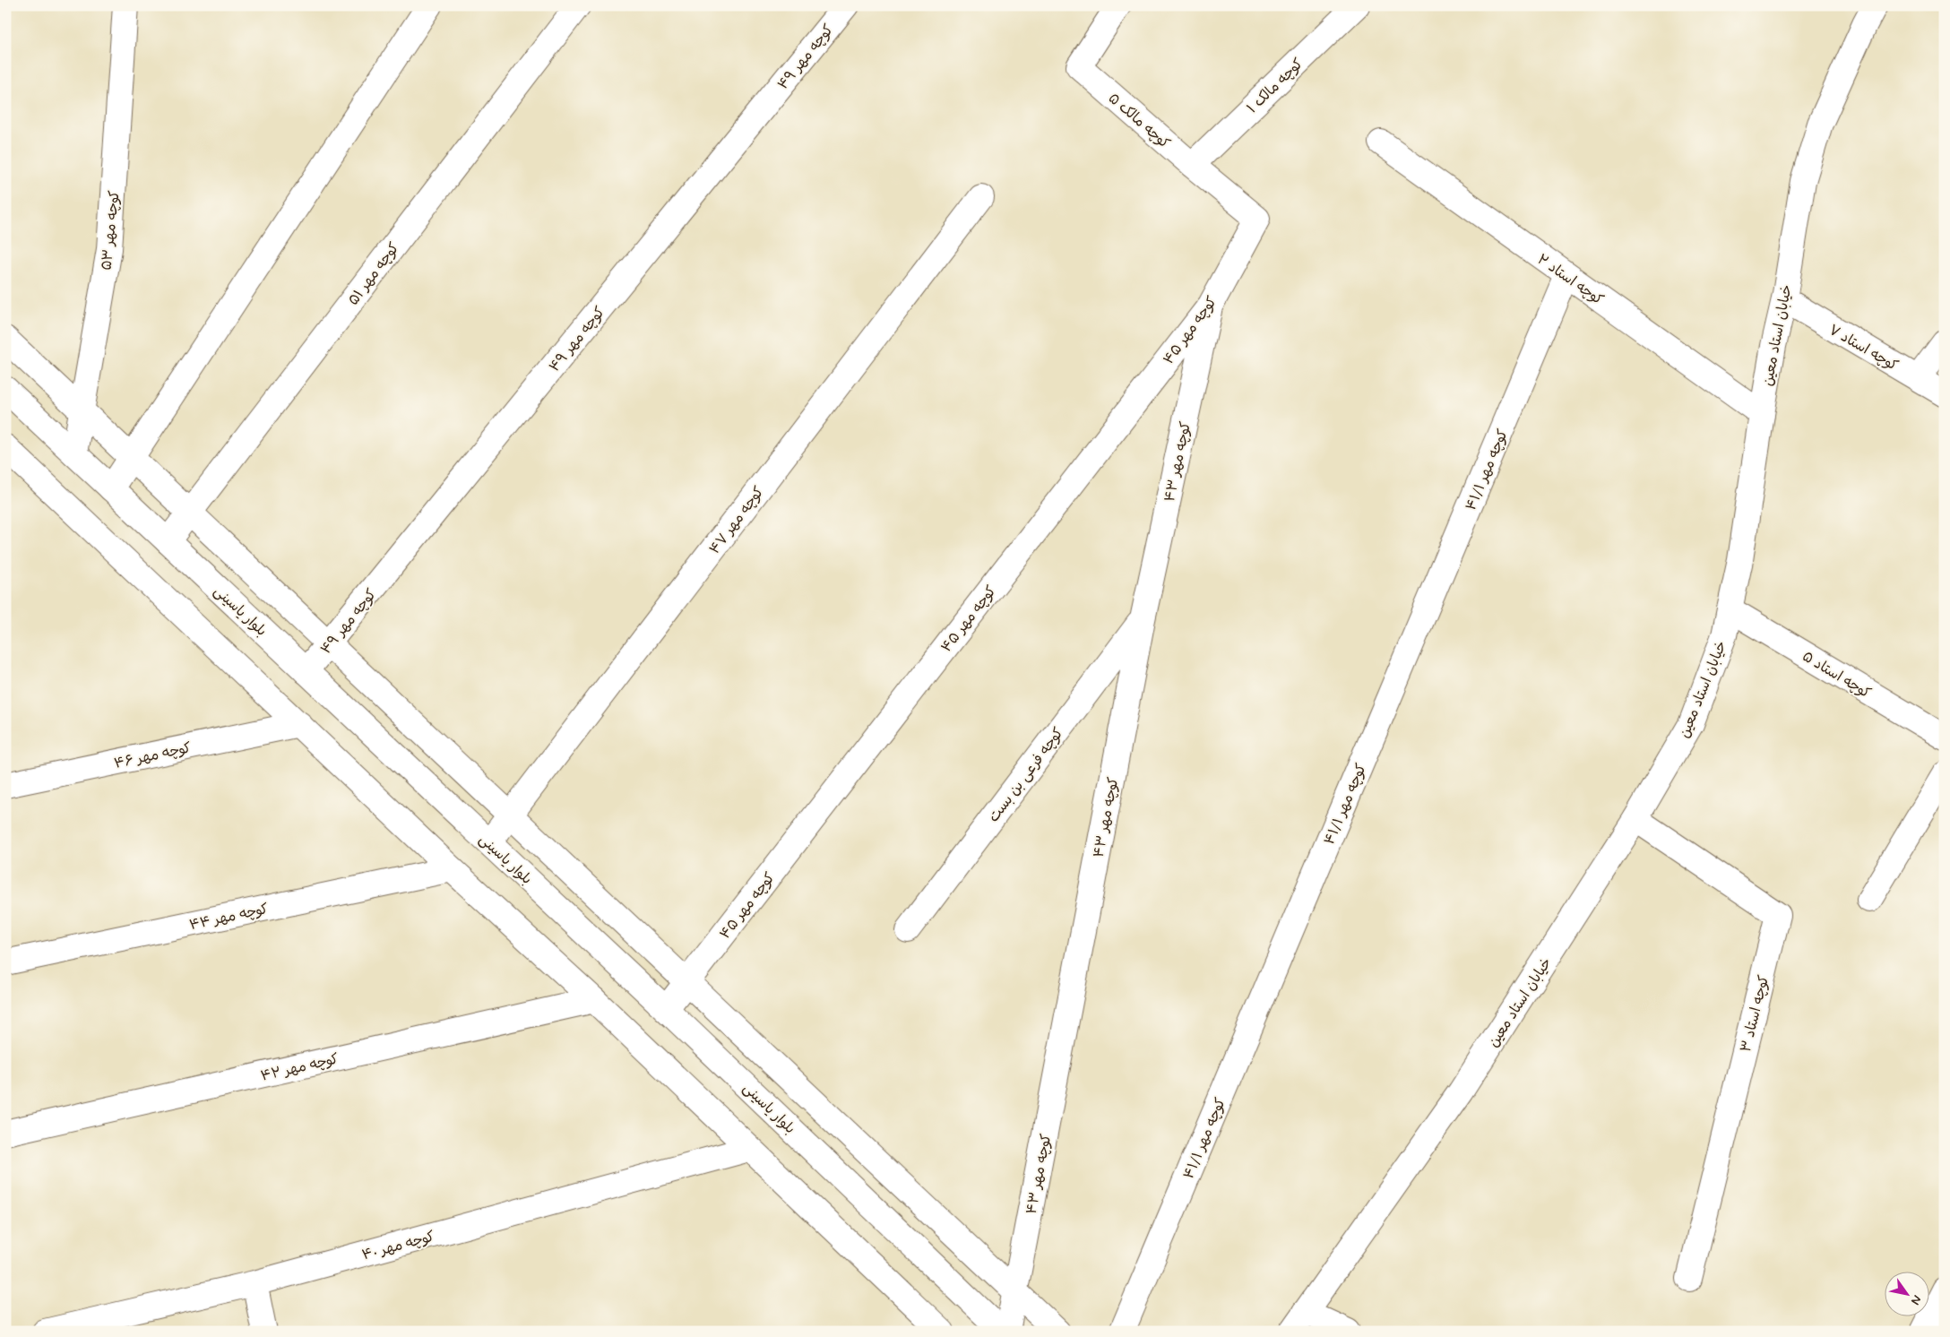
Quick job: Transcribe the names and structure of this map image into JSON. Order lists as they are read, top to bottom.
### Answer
{
  "streets": {
    "street": [
      "کوچه مهر ۴۹",
      "کوچه مالک ۱",
      "کوچه مالک ۵",
      "کوچه مهر ۵۳",
      "کوچه مهر ۵۱",
      "کوچه استاد ۲",
      "کوچه مهر ۴۵",
      "خیابان استاد معین",
      "کوچه استاد ۷",
      "کوچه مهر ۴۳",
      "کوچه مهر ۴۱/۱",
      "کوچه مهر ۴۷",
      "بلوار یاسینی",
      "کوچه استاد ۵",
      "کوچه مهر ۴۶",
      "کوچه فرعی بن بست",
      "کوچه مهر ۴۴",
      "کوچه استاد ۳",
      "کوچه مهر ۴۲",
      "کوچه مهر ۴۰"
    ]
  },
  "crossings": [
    ["کوچه مهر ۴۹", "بلوار یاسینی"],
    ["کوچه مالک ۱", "کوچه مالک ۵"],
    ["کوچه مالک ۵", "کوچه مهر ۴۵"],
    ["کوچه مهر ۵۳", "بلوار یاسینی"],
    ["کوچه مهر ۵۱", "بلوار یاسینی"],
    ["کوچه استاد ۲", "خیابان استاد معین"],
    ["کوچه استاد ۲", "کوچه مهر ۴۱/۱"],
    ["کوچه مهر ۴۵", "کوچه مهر ۴۳"],
    ["کوچه مهر ۴۵", "بلوار یاسینی"],
    ["خیابان استاد معین", "کوچه استاد ۷"],
    ["خیابان استاد معین", "کوچه استاد ۵"],
    ["خیابان استاد معین", "کوچه استاد ۳"],
    ["کوچه مهر ۴۳", "کوچه فرعی بن بست"],
    ["کوچه مهر ۴۷", "بلوار یاسینی"]
  ],
  "north": "bottom right"
}
